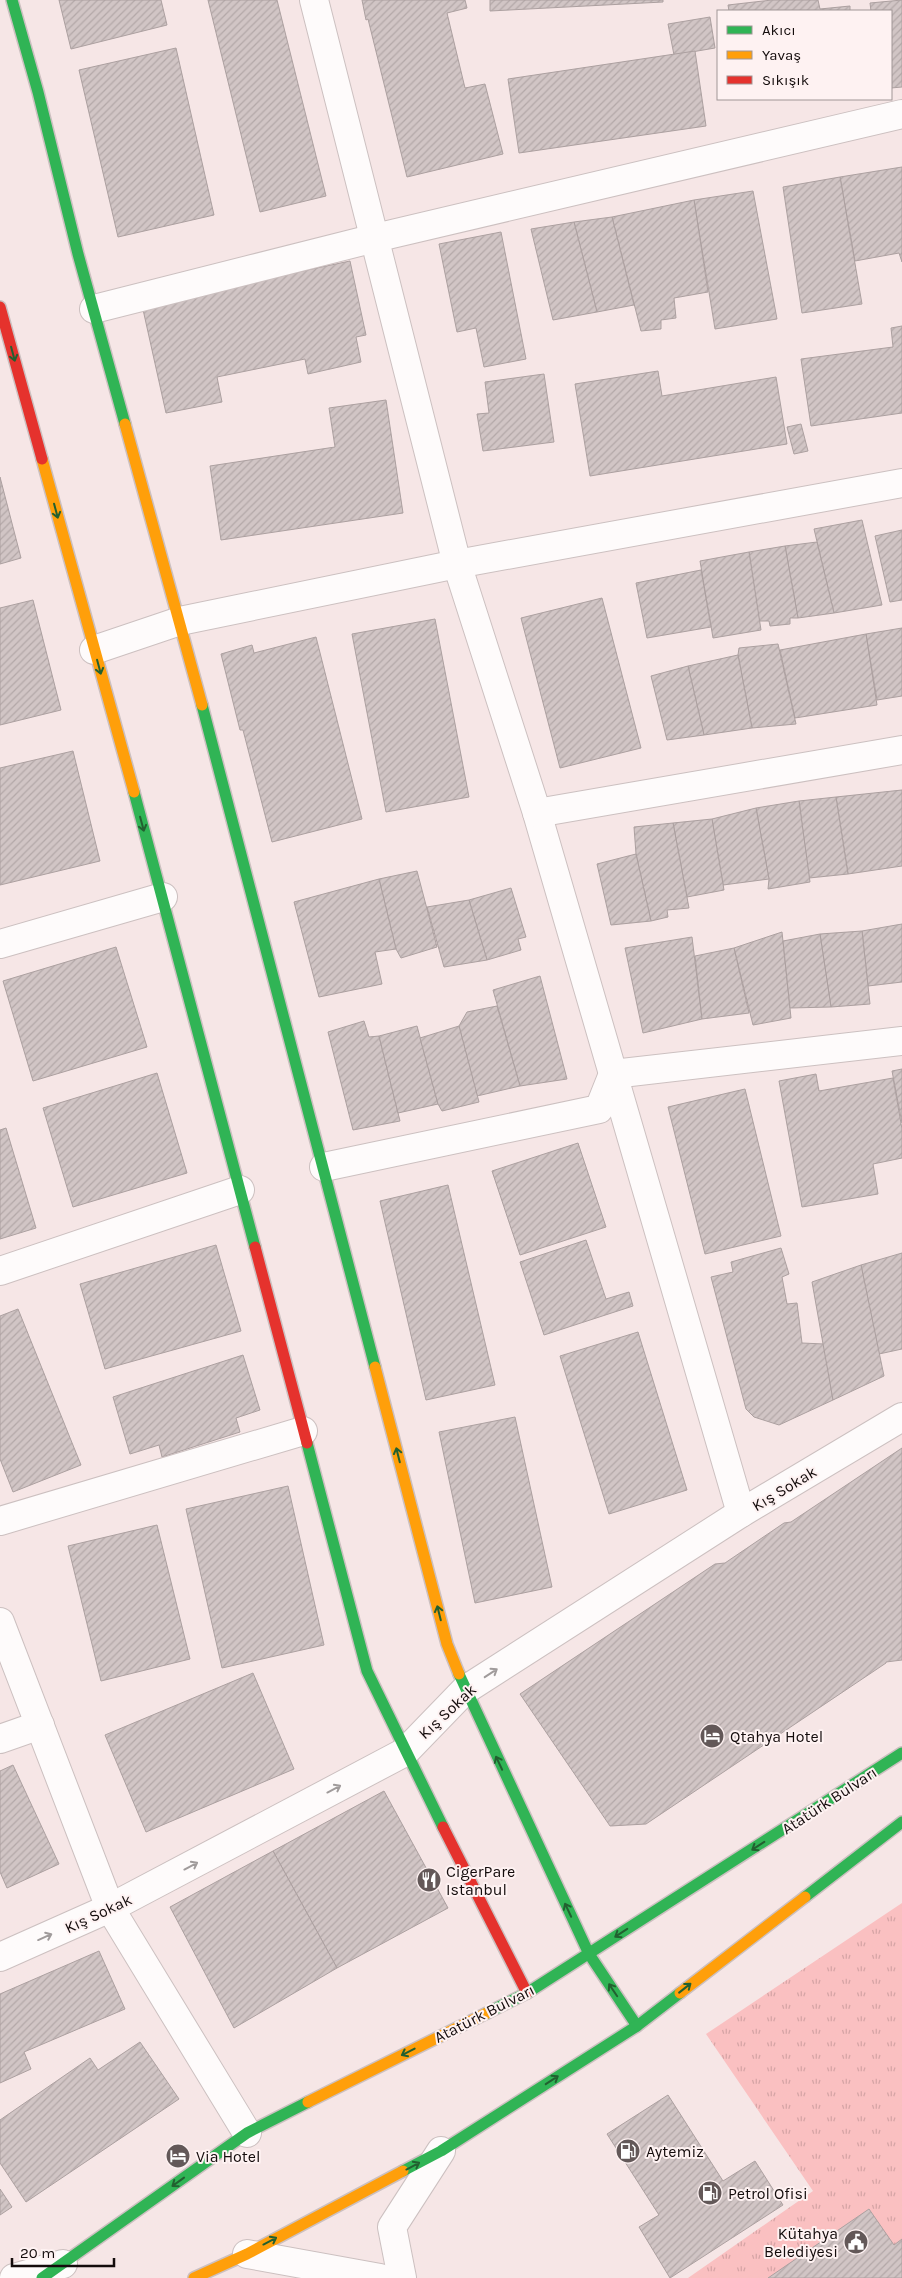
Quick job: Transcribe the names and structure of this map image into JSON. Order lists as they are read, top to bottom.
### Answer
{
  "streets": {
    "street": ["Kış Sokak", "Atatürk Bulvarı"]
  },
  "one_way": ["Kış Sokak"],
  "places": {
    "hotel": ["Qtahya Hotel", "Via Hotel"],
    "restaurant": ["CigerPare Istanbul"],
    "fuel station": ["Aytemiz", "Petrol Ofisi"],
    "public building": ["Kütahya Belediyesi"]
  },
  "legend": ["Akıcı", "Yavaş", "Sıkışık"],
  "scale_bar": "20 m"
}
